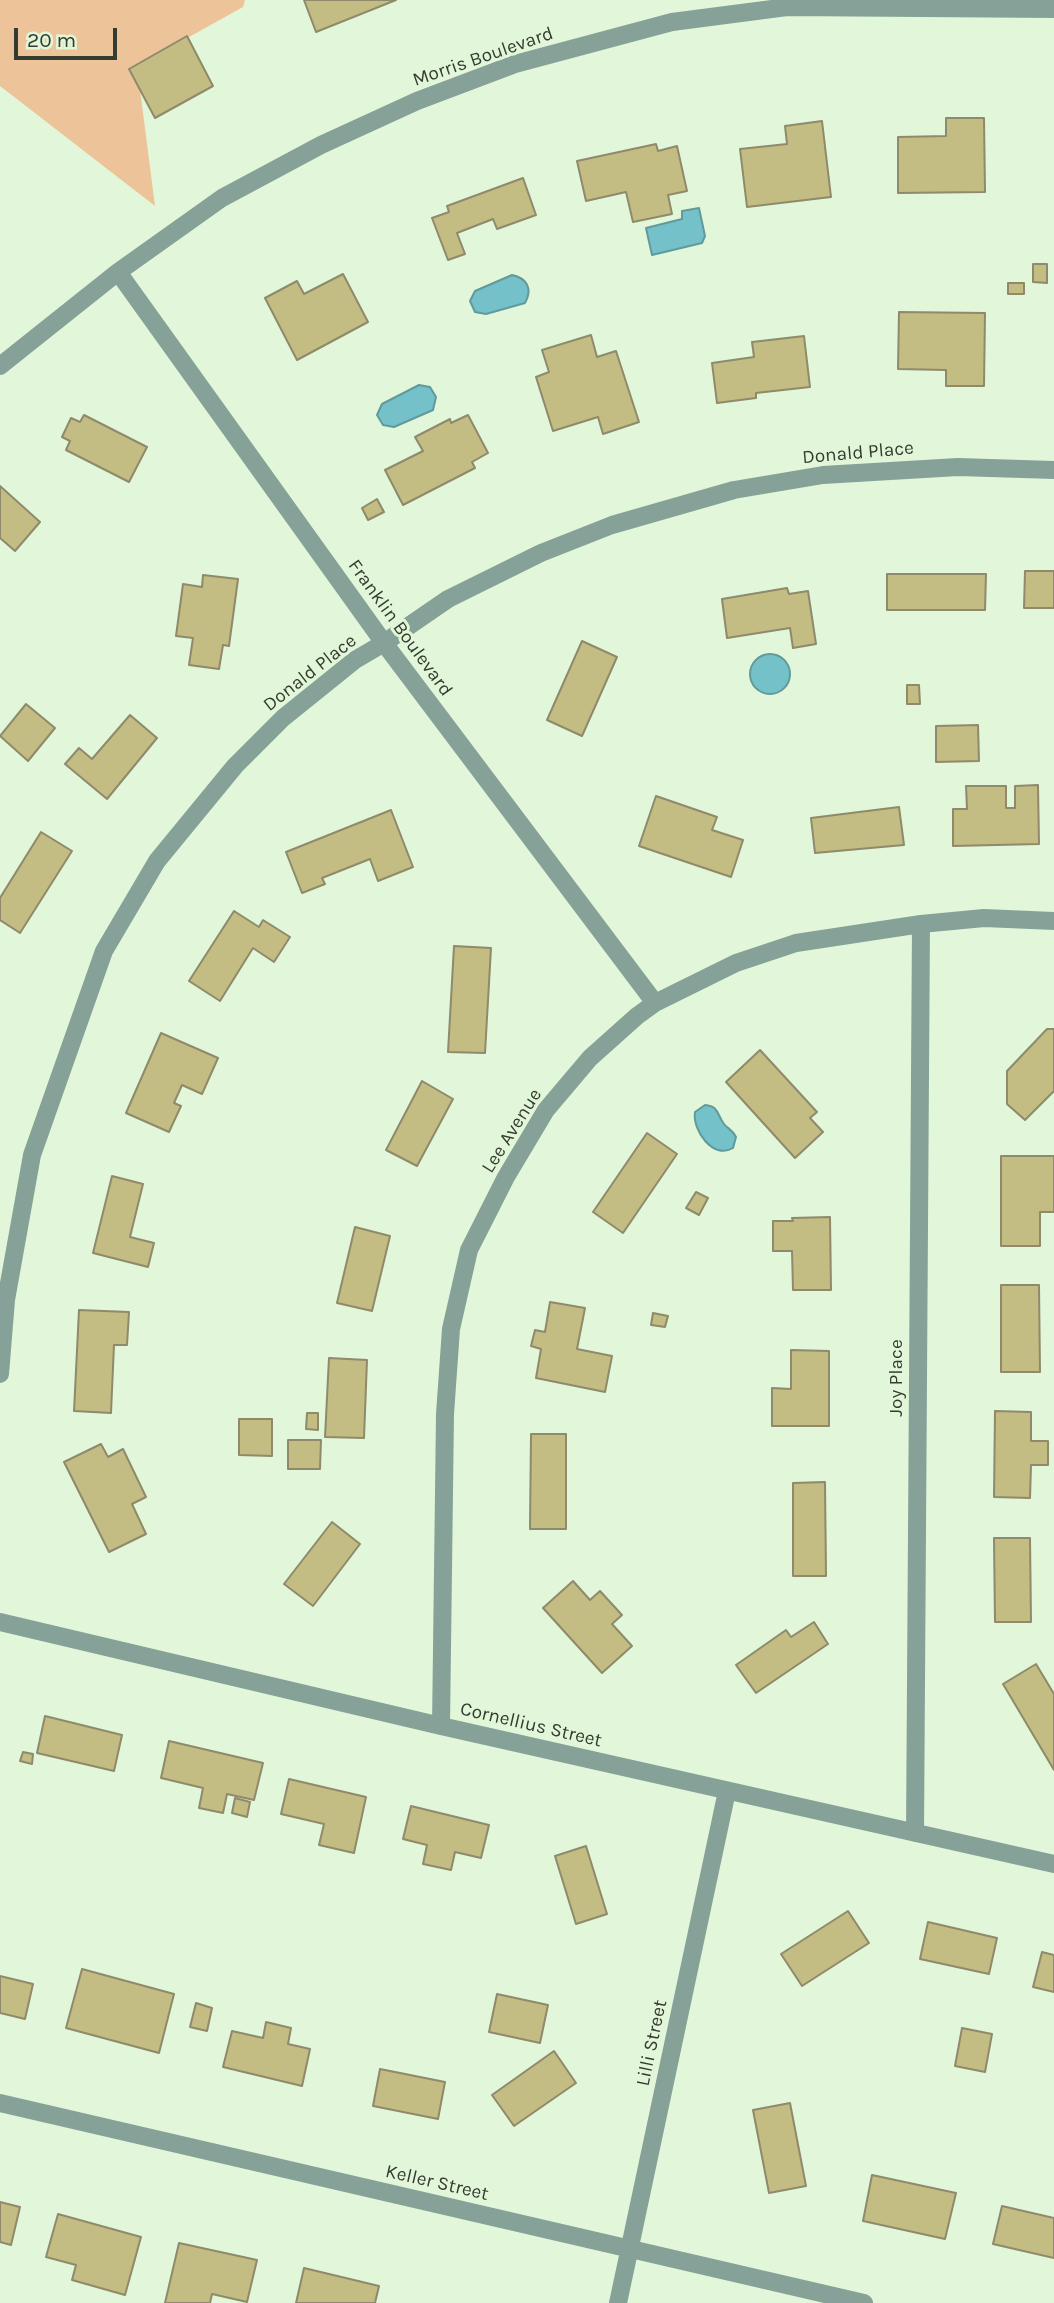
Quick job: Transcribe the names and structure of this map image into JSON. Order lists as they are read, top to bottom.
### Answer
{
  "streets": {
    "street": [
      "Morris Boulevard",
      "Donald Place",
      "Franklin Boulevard",
      "Lee Avenue",
      "Joy Place",
      "Cornellius Street",
      "Lilli Street",
      "Keller Street"
    ]
  },
  "crossings": [
    ["Morris Boulevard", "Franklin Boulevard"],
    ["Donald Place", "Franklin Boulevard"],
    ["Franklin Boulevard", "Lee Avenue"],
    ["Lee Avenue", "Joy Place"],
    ["Lee Avenue", "Cornellius Street"],
    ["Joy Place", "Cornellius Street"],
    ["Cornellius Street", "Lilli Street"],
    ["Lilli Street", "Keller Street"]
  ],
  "scale_bar": "20 m"
}
